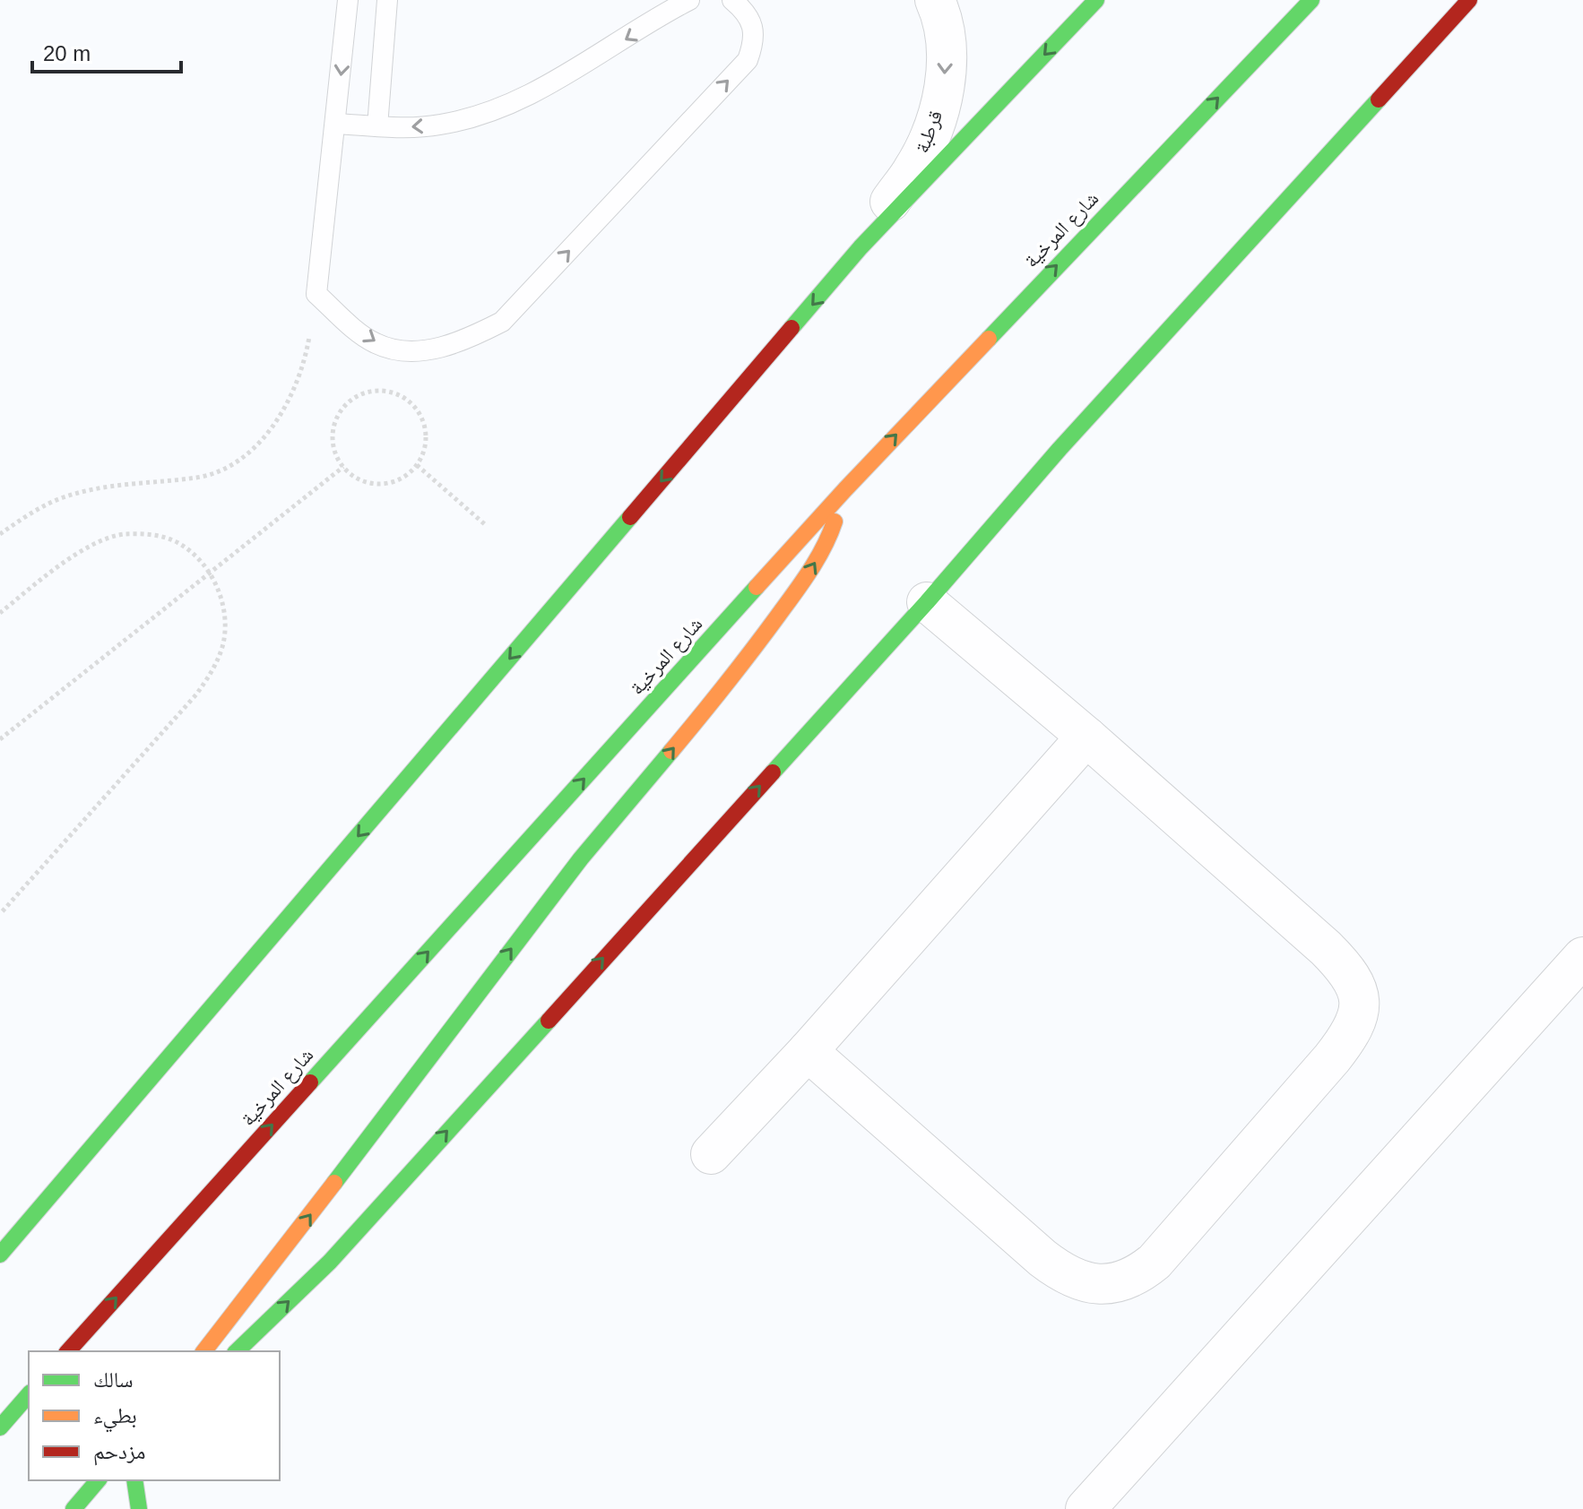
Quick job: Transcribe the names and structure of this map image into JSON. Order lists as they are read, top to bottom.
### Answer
{
  "streets": {
    "main road": ["شارع المرخية"],
    "street": ["قرطبة"]
  },
  "one_way": ["قرطبة"],
  "legend": ["سالك", "بطيء", "مزدحم"],
  "scale_bar": "20 m"
}
